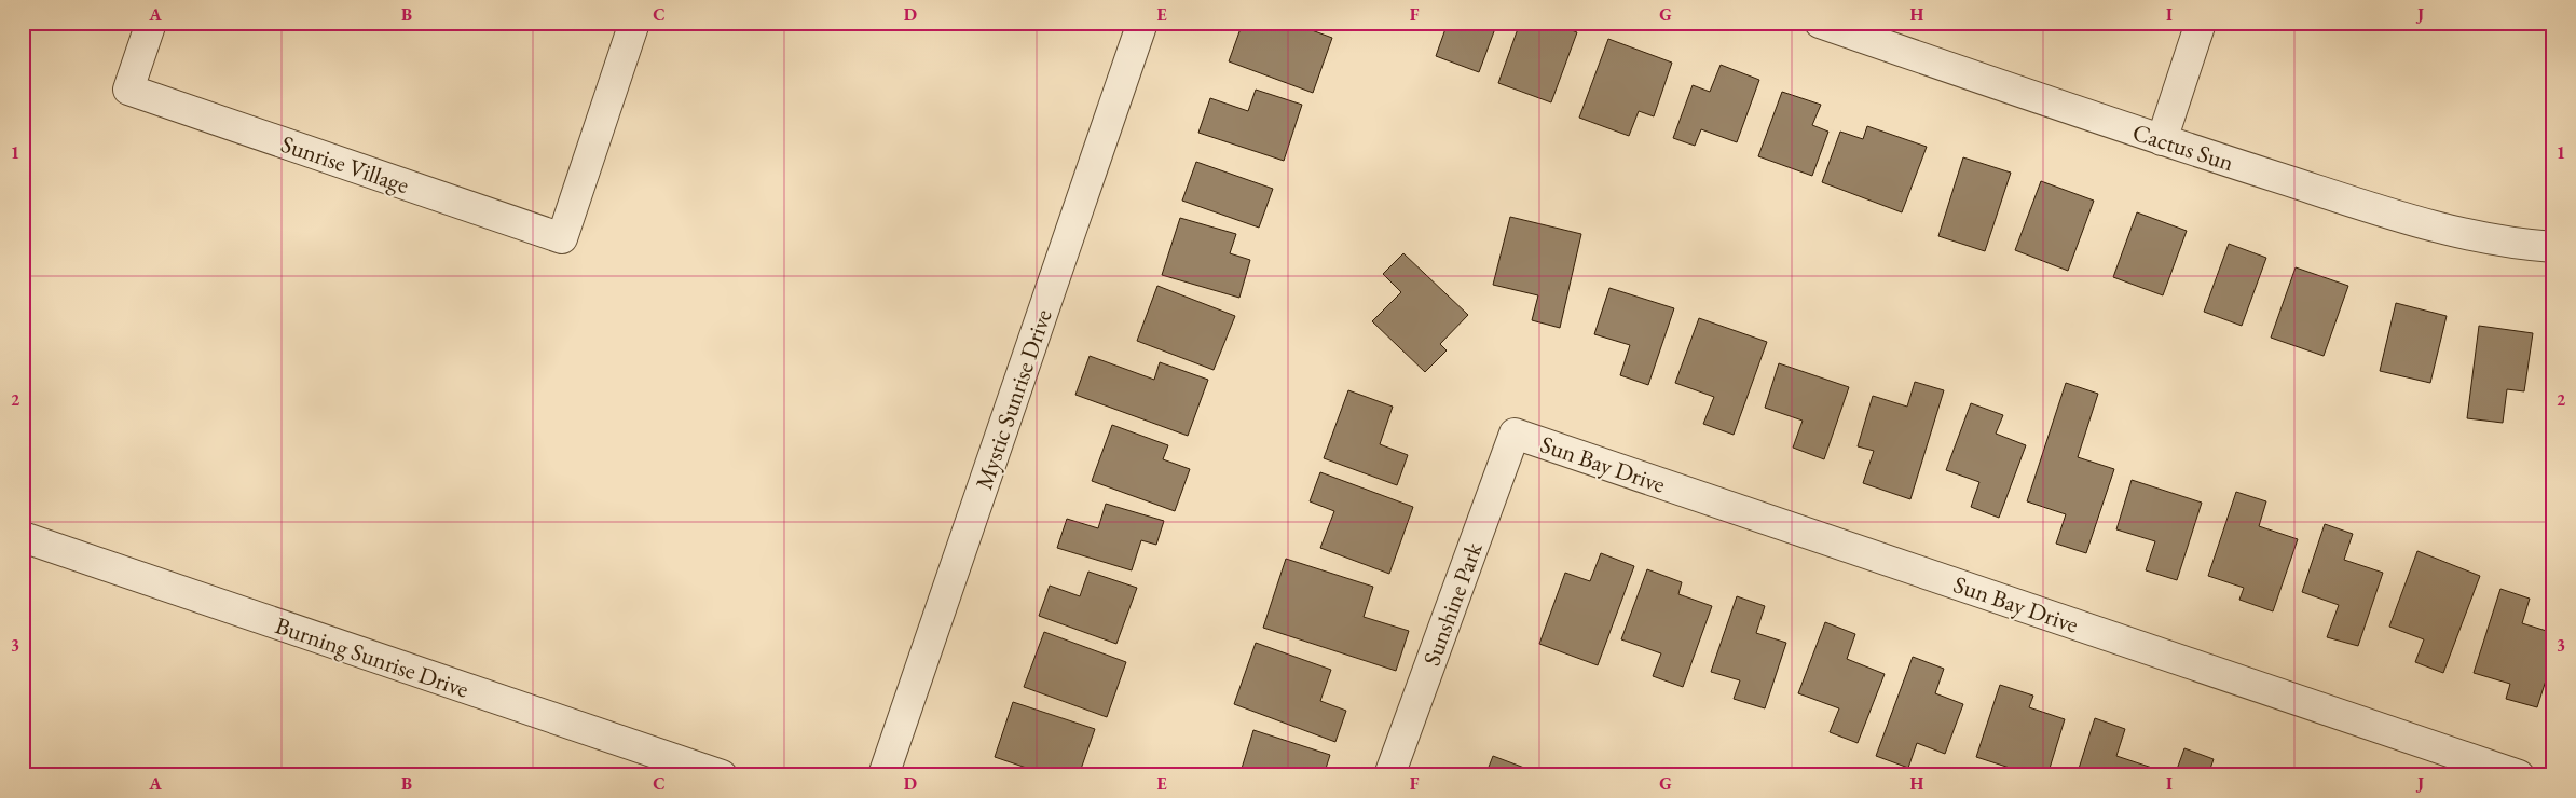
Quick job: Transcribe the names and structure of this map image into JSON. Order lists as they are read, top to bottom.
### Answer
{
  "streets": {
    "street": [
      "Cactus Sun",
      "Sunrise Village",
      "Mystic Sunrise Drive",
      "Sun Bay Drive",
      "Sunshine Park",
      "Burning Sunrise Drive"
    ]
  },
  "crossings": [
    ["Sun Bay Drive", "Sunshine Park"]
  ],
  "grid": {
    "columns": [
      "A",
      "B",
      "C",
      "D",
      "E",
      "F",
      "G",
      "H",
      "I",
      "J"
    ],
    "rows": ["1", "2", "3"]
  }
}
